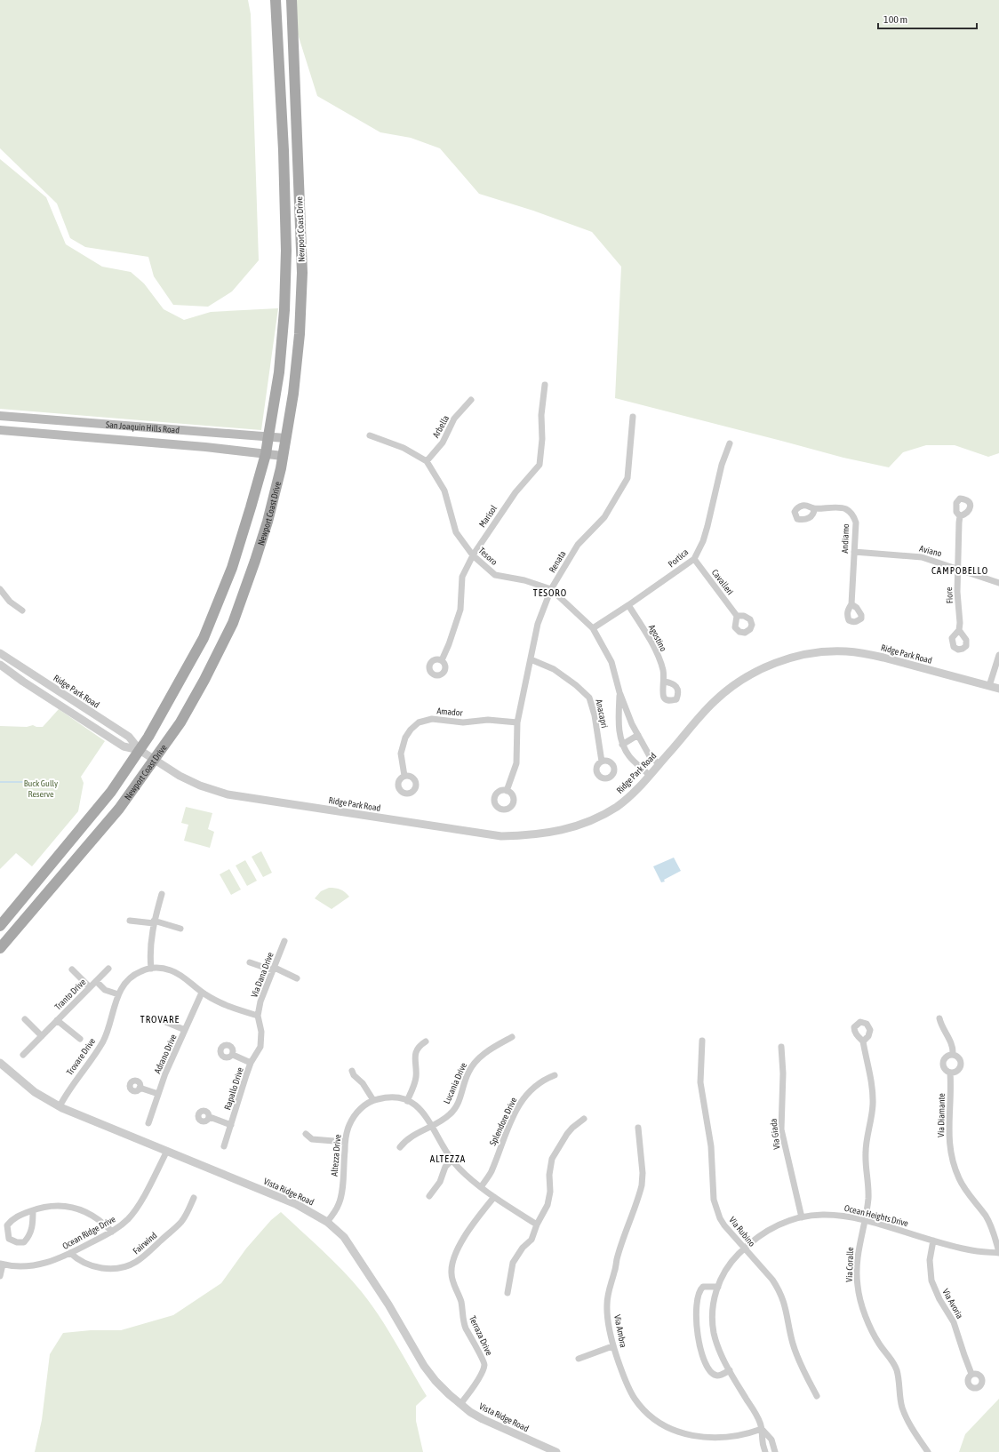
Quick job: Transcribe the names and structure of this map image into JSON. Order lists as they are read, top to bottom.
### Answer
{
  "streets": {
    "main road": ["Newport Coast Drive", "San Joaquin Hills Road"],
    "street": [
      "Arbella",
      "Marisol",
      "Andiamo",
      "Aviano",
      "Tesoro",
      "Portica",
      "Renata",
      "Cavalleri",
      "Fiore",
      "Agostino",
      "Ridge Park Road",
      "Amador",
      "Anacapri",
      "Via Dana Drive",
      "Tranto Drive",
      "Adrano Drive",
      "Trovare Drive",
      "Lucania Drive",
      "Rapallo Drive",
      "Via Diamante",
      "Splendore Drive",
      "Via Giada",
      "Altezza Drive",
      "Vista Ridge Road",
      "Ocean Heights Drive",
      "Via Rubino",
      "Ocean Ridge Drive",
      "Fairwind",
      "Via Coralle",
      "Via Avoria",
      "Via Ambra",
      "Terraza Drive"
    ]
  },
  "crossings": [
    ["Newport Coast Drive", "San Joaquin Hills Road"],
    ["Newport Coast Drive", "Ridge Park Road"],
    ["Arbella", "Tesoro"],
    ["Marisol", "Tesoro"],
    ["Andiamo", "Aviano"],
    ["Aviano", "Fiore"],
    ["Tesoro", "Portica"],
    ["Tesoro", "Renata"],
    ["Tesoro", "Ridge Park Road"],
    ["Portica", "Cavalleri"],
    ["Portica", "Agostino"],
    ["Renata", "Amador"],
    ["Renata", "Anacapri"],
    ["Via Dana Drive", "Rapallo Drive"],
    ["Tranto Drive", "Trovare Drive"],
    ["Trovare Drive", "Vista Ridge Road"],
    ["Lucania Drive", "Altezza Drive"],
    ["Via Diamante", "Ocean Heights Drive"],
    ["Splendore Drive", "Altezza Drive"],
    ["Via Giada", "Ocean Heights Drive"],
    ["Altezza Drive", "Vista Ridge Road"],
    ["Altezza Drive", "Terraza Drive"],
    ["Vista Ridge Road", "Ocean Ridge Drive"],
    ["Vista Ridge Road", "Terraza Drive"],
    ["Ocean Heights Drive", "Via Rubino"],
    ["Ocean Heights Drive", "Via Coralle"],
    ["Ocean Heights Drive", "Via Avoria"],
    ["Ocean Heights Drive", "Via Ambra"],
    ["Ocean Ridge Drive", "Fairwind"]
  ],
  "districts": [
    "CAMPOBELLO",
    "TESORO",
    "TROVARE",
    "ALTEZZA"
  ],
  "parks": ["Buck Gully Reserve"],
  "scale_bar": "100 m"
}
